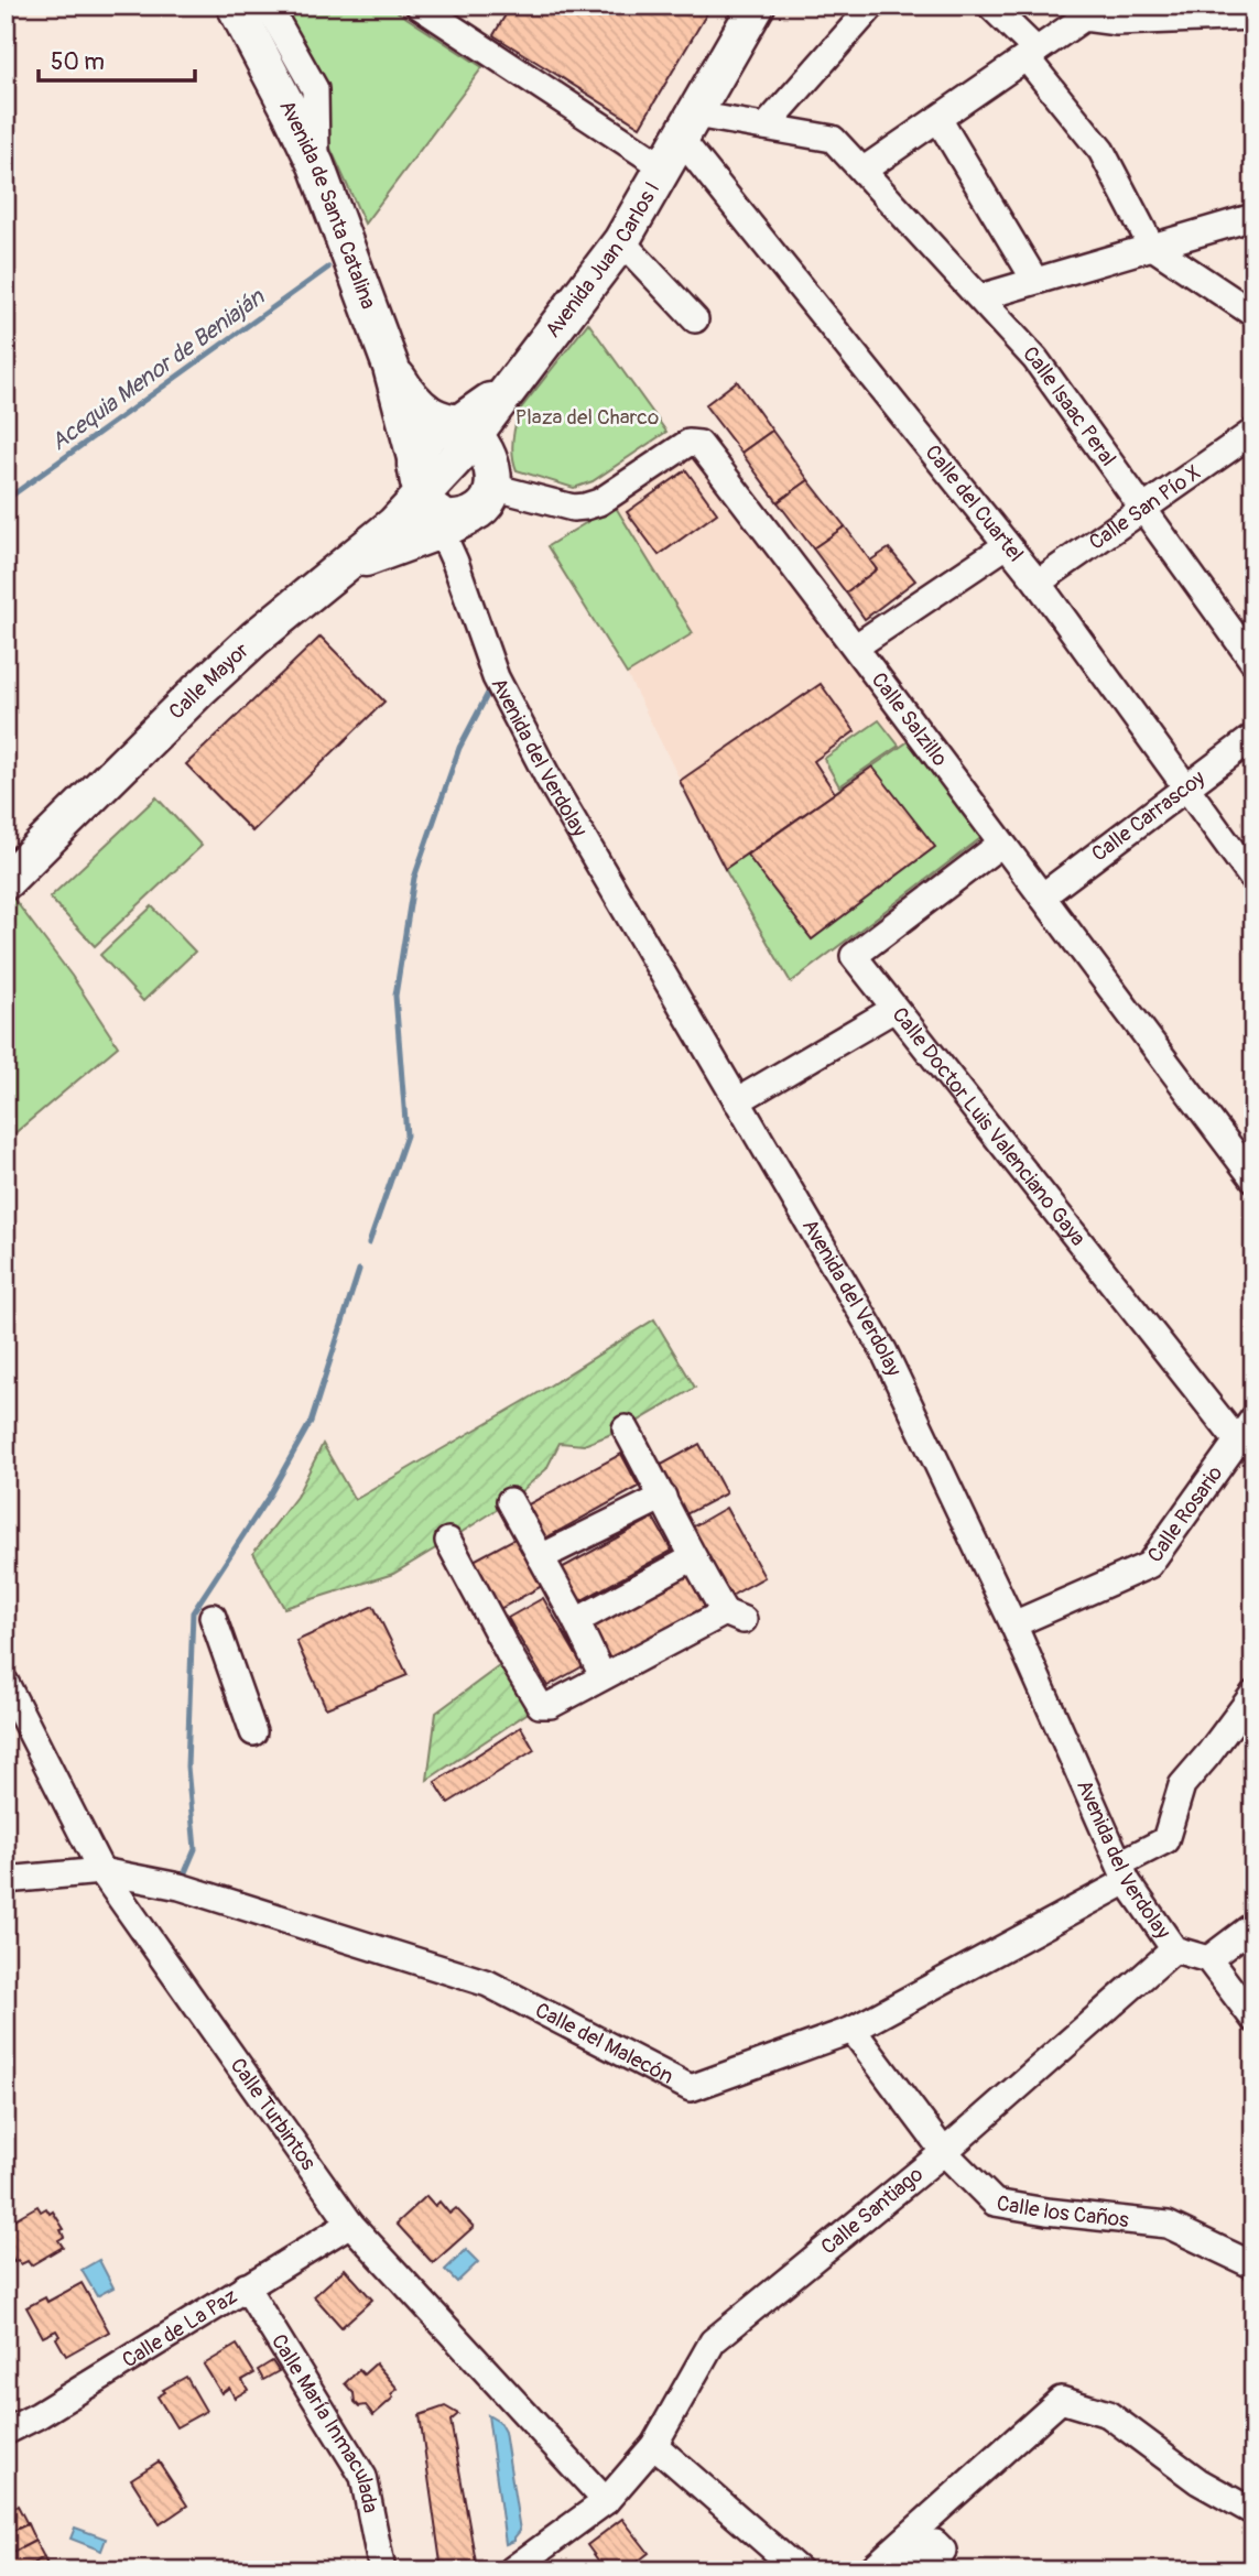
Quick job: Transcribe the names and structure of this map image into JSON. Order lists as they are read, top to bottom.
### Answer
{
  "streets": {
    "main road": ["Avenida de Santa Catalina", "Avenida Juan Carlos I", "Calle Mayor"],
    "street": [
      "Calle Isaac Peral",
      "Calle del Cuartel",
      "Calle San Pío X",
      "Calle Salzillo",
      "Avenida del Verdolay",
      "Calle Carrascoy",
      "Calle Doctor Luis Valenciano Gaya",
      "Calle Rosario",
      "Calle del Malecón",
      "Calle Turbintos",
      "Calle los Caños",
      "Calle Santiago",
      "Calle de La Paz",
      "Calle María Inmaculada"
    ]
  },
  "crossings": [
    ["Avenida de Santa Catalina", "Avenida Juan Carlos I"],
    ["Avenida Juan Carlos I", "Calle Isaac Peral"],
    ["Avenida Juan Carlos I", "Calle del Cuartel"],
    ["Calle Isaac Peral", "Calle del Cuartel"],
    ["Calle Isaac Peral", "Calle San Pío X"],
    ["Calle del Cuartel", "Calle San Pío X"],
    ["Calle del Cuartel", "Calle Carrascoy"],
    ["Calle Mayor", "Calle Salzillo"],
    ["Calle Mayor", "Avenida del Verdolay"],
    ["Calle Salzillo", "Avenida del Verdolay"],
    ["Calle Salzillo", "Calle Carrascoy"],
    ["Calle Salzillo", "Calle Doctor Luis Valenciano Gaya"],
    ["Avenida del Verdolay", "Calle Rosario"],
    ["Avenida del Verdolay", "Calle del Malecón"],
    ["Avenida del Verdolay", "Calle Santiago"],
    ["Calle Doctor Luis Valenciano Gaya", "Calle Rosario"],
    ["Calle del Malecón", "Calle Turbintos"],
    ["Calle del Malecón", "Calle los Caños"],
    ["Calle Turbintos", "Calle Santiago"],
    ["Calle Turbintos", "Calle de La Paz"],
    ["Calle los Caños", "Calle Santiago"],
    ["Calle de La Paz", "Calle María Inmaculada"]
  ],
  "water": ["Acequia Menor de Beniaján"],
  "parks": ["Plaza del Charco"],
  "scale_bar": "50 m"
}
